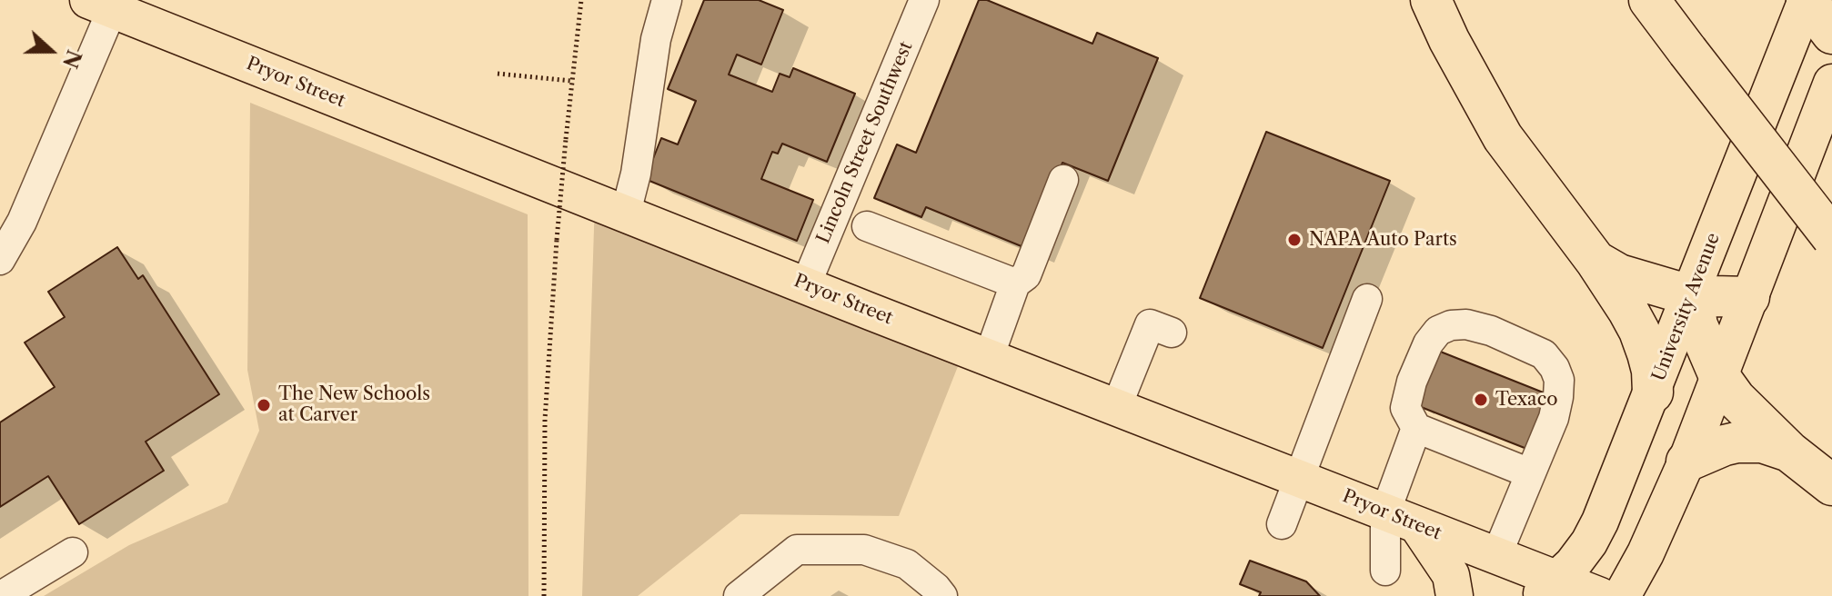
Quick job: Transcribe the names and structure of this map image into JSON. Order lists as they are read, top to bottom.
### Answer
{
  "streets": {
    "main road": ["Pryor Street", "University Avenue"],
    "street": ["Lincoln Street Southwest"]
  },
  "crossings": [
    ["Pryor Street", "Lincoln Street Southwest"],
    ["Pryor Street", "University Avenue"]
  ],
  "places": ["NAPA Auto Parts", "Texaco", "The New Schools at Carver"],
  "north": "right"
}
